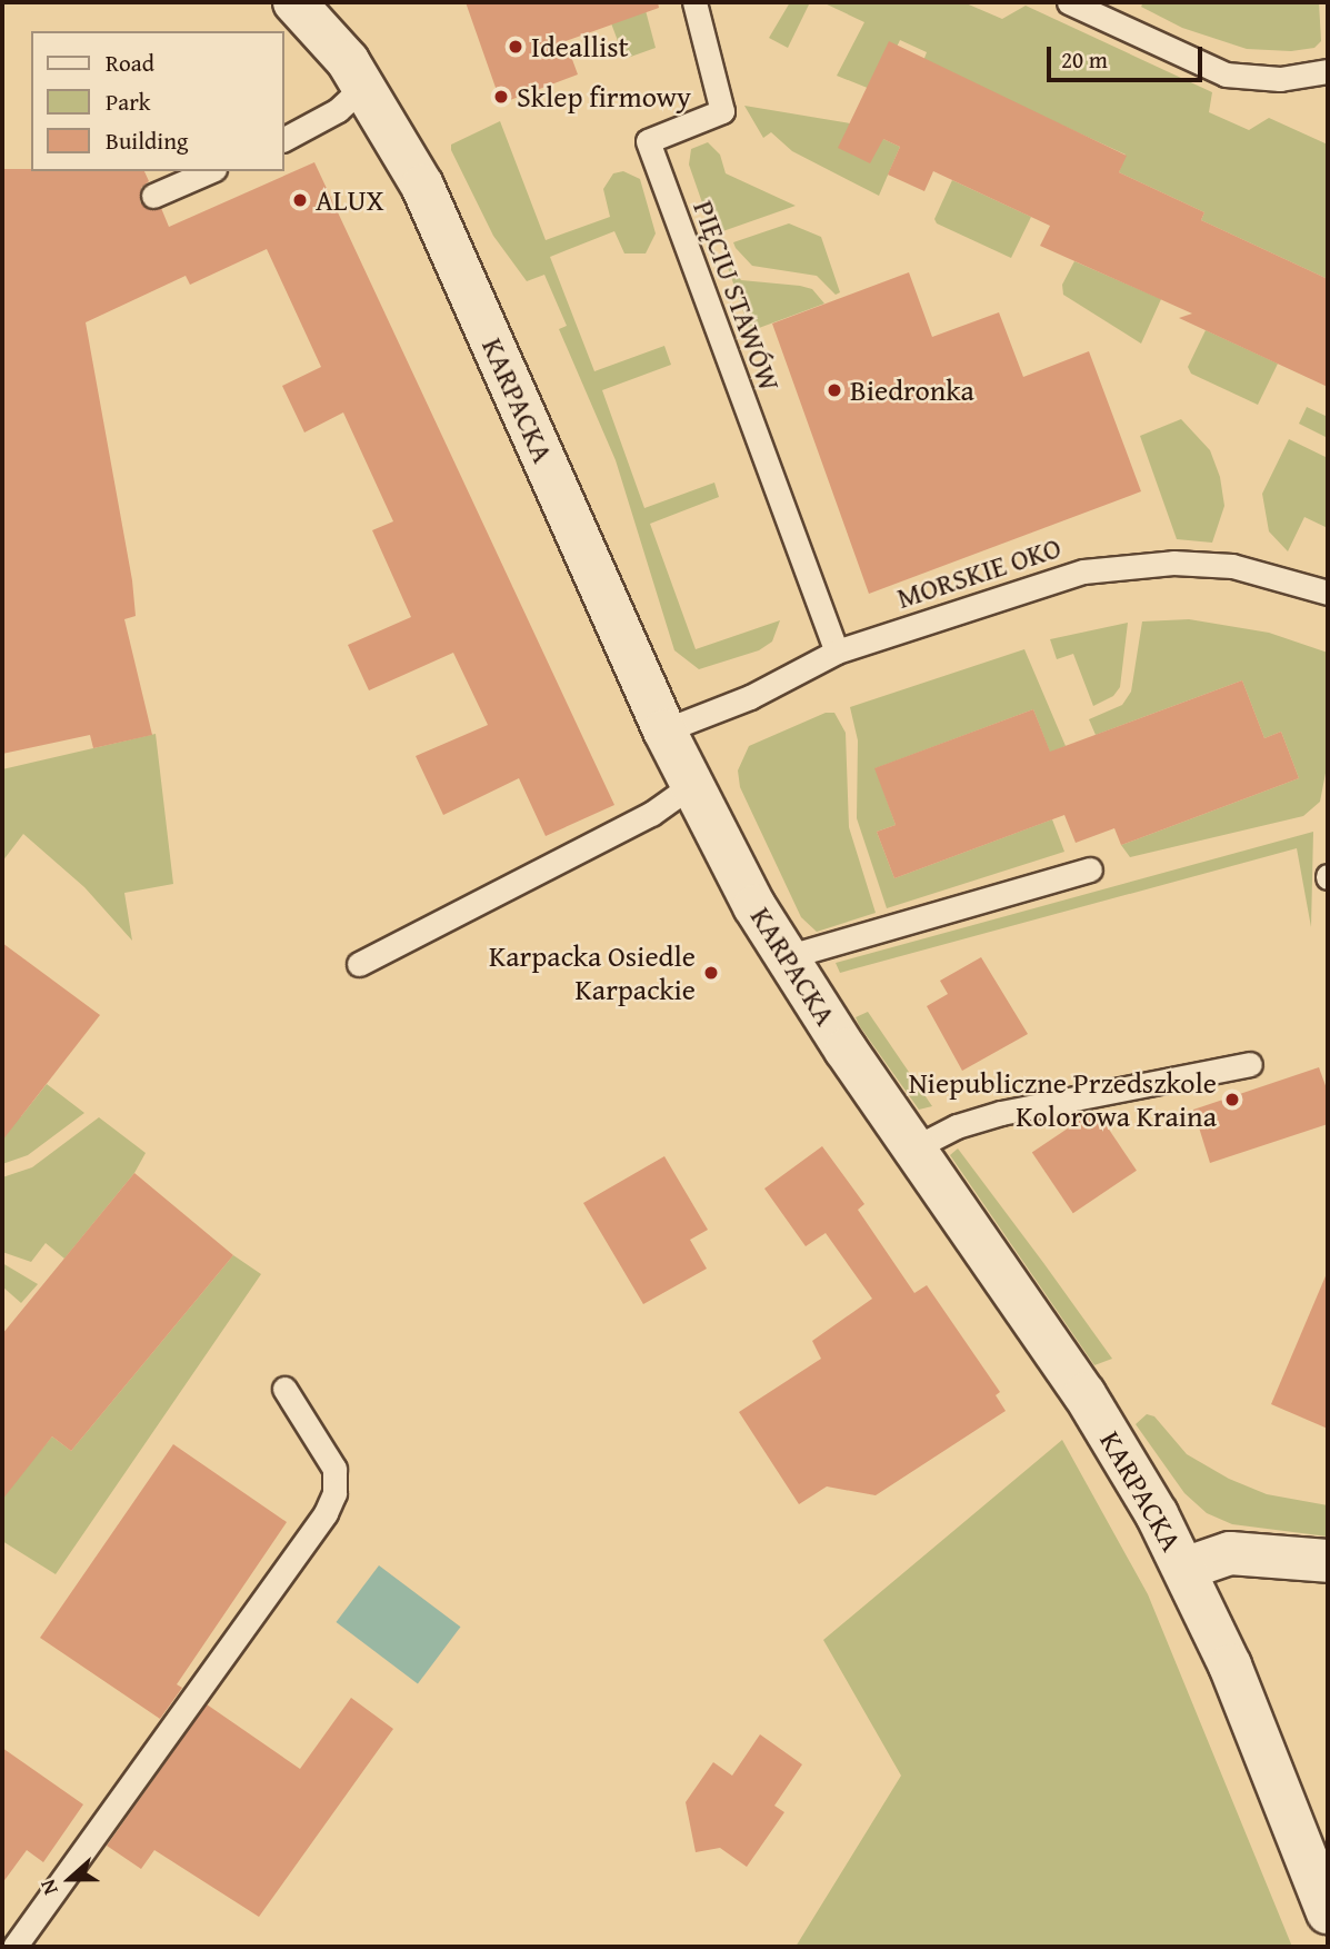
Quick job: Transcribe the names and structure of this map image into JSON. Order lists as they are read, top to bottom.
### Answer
{
  "streets": {
    "street": ["KARPACKA"],
    "lane": ["PIĘCIU STAWÓW", "MORSKIE OKO"]
  },
  "crossings": [
    ["PIĘCIU STAWÓW", "MORSKIE OKO"],
    ["KARPACKA", "MORSKIE OKO"]
  ],
  "places": [
    "Ideallist",
    "Sklep firmowy",
    "ALUX",
    "Biedronka",
    "Karpacka Osiedle Karpackie",
    "Niepubliczne Przedszkole Kolorowa Kraina"
  ],
  "legend": ["Road", "Park", "Building"],
  "scale_bar": "20 m",
  "north": "left"
}
